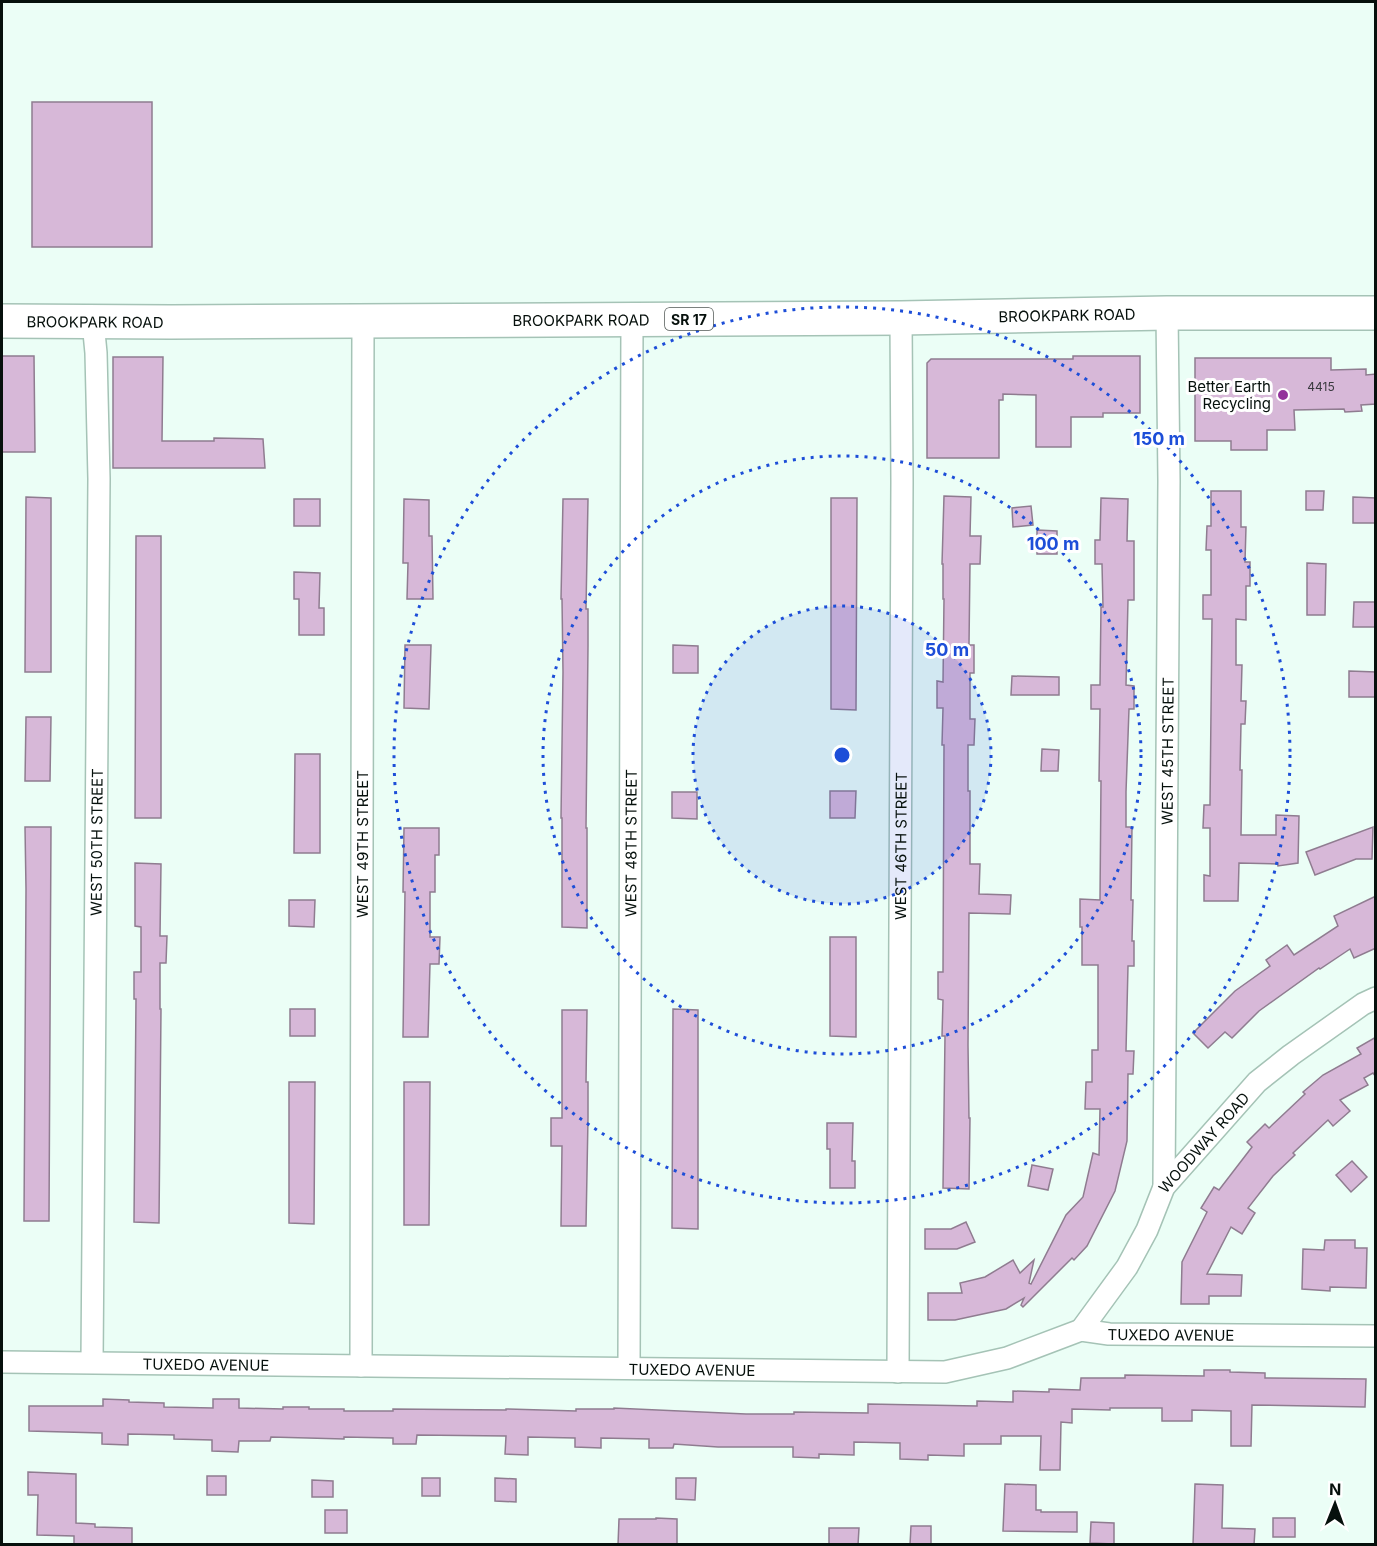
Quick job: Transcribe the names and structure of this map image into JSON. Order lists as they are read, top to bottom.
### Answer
{
  "streets": {
    "main road": ["BROOKPARK ROAD", "SR 17"],
    "street": [
      "WEST 45TH STREET",
      "WEST 50TH STREET",
      "WEST 49TH STREET",
      "WEST 48TH STREET",
      "WEST 46TH STREET",
      "WOODWAY ROAD",
      "TUXEDO AVENUE"
    ]
  },
  "crossings": [
    ["BROOKPARK ROAD", "WEST 45TH STREET"],
    ["BROOKPARK ROAD", "WEST 50TH STREET"],
    ["BROOKPARK ROAD", "WEST 49TH STREET"],
    ["BROOKPARK ROAD", "WEST 48TH STREET"],
    ["BROOKPARK ROAD", "WEST 46TH STREET"],
    ["WEST 45TH STREET", "WOODWAY ROAD"],
    ["WEST 50TH STREET", "TUXEDO AVENUE"],
    ["WEST 49TH STREET", "TUXEDO AVENUE"],
    ["WEST 48TH STREET", "TUXEDO AVENUE"],
    ["WEST 46TH STREET", "TUXEDO AVENUE"],
    ["WOODWAY ROAD", "TUXEDO AVENUE"]
  ],
  "places": ["Better Earth Recycling"],
  "house_numbers": ["4415"],
  "north": "top",
  "rings": ["150 m", "100 m", "50 m"]
}
